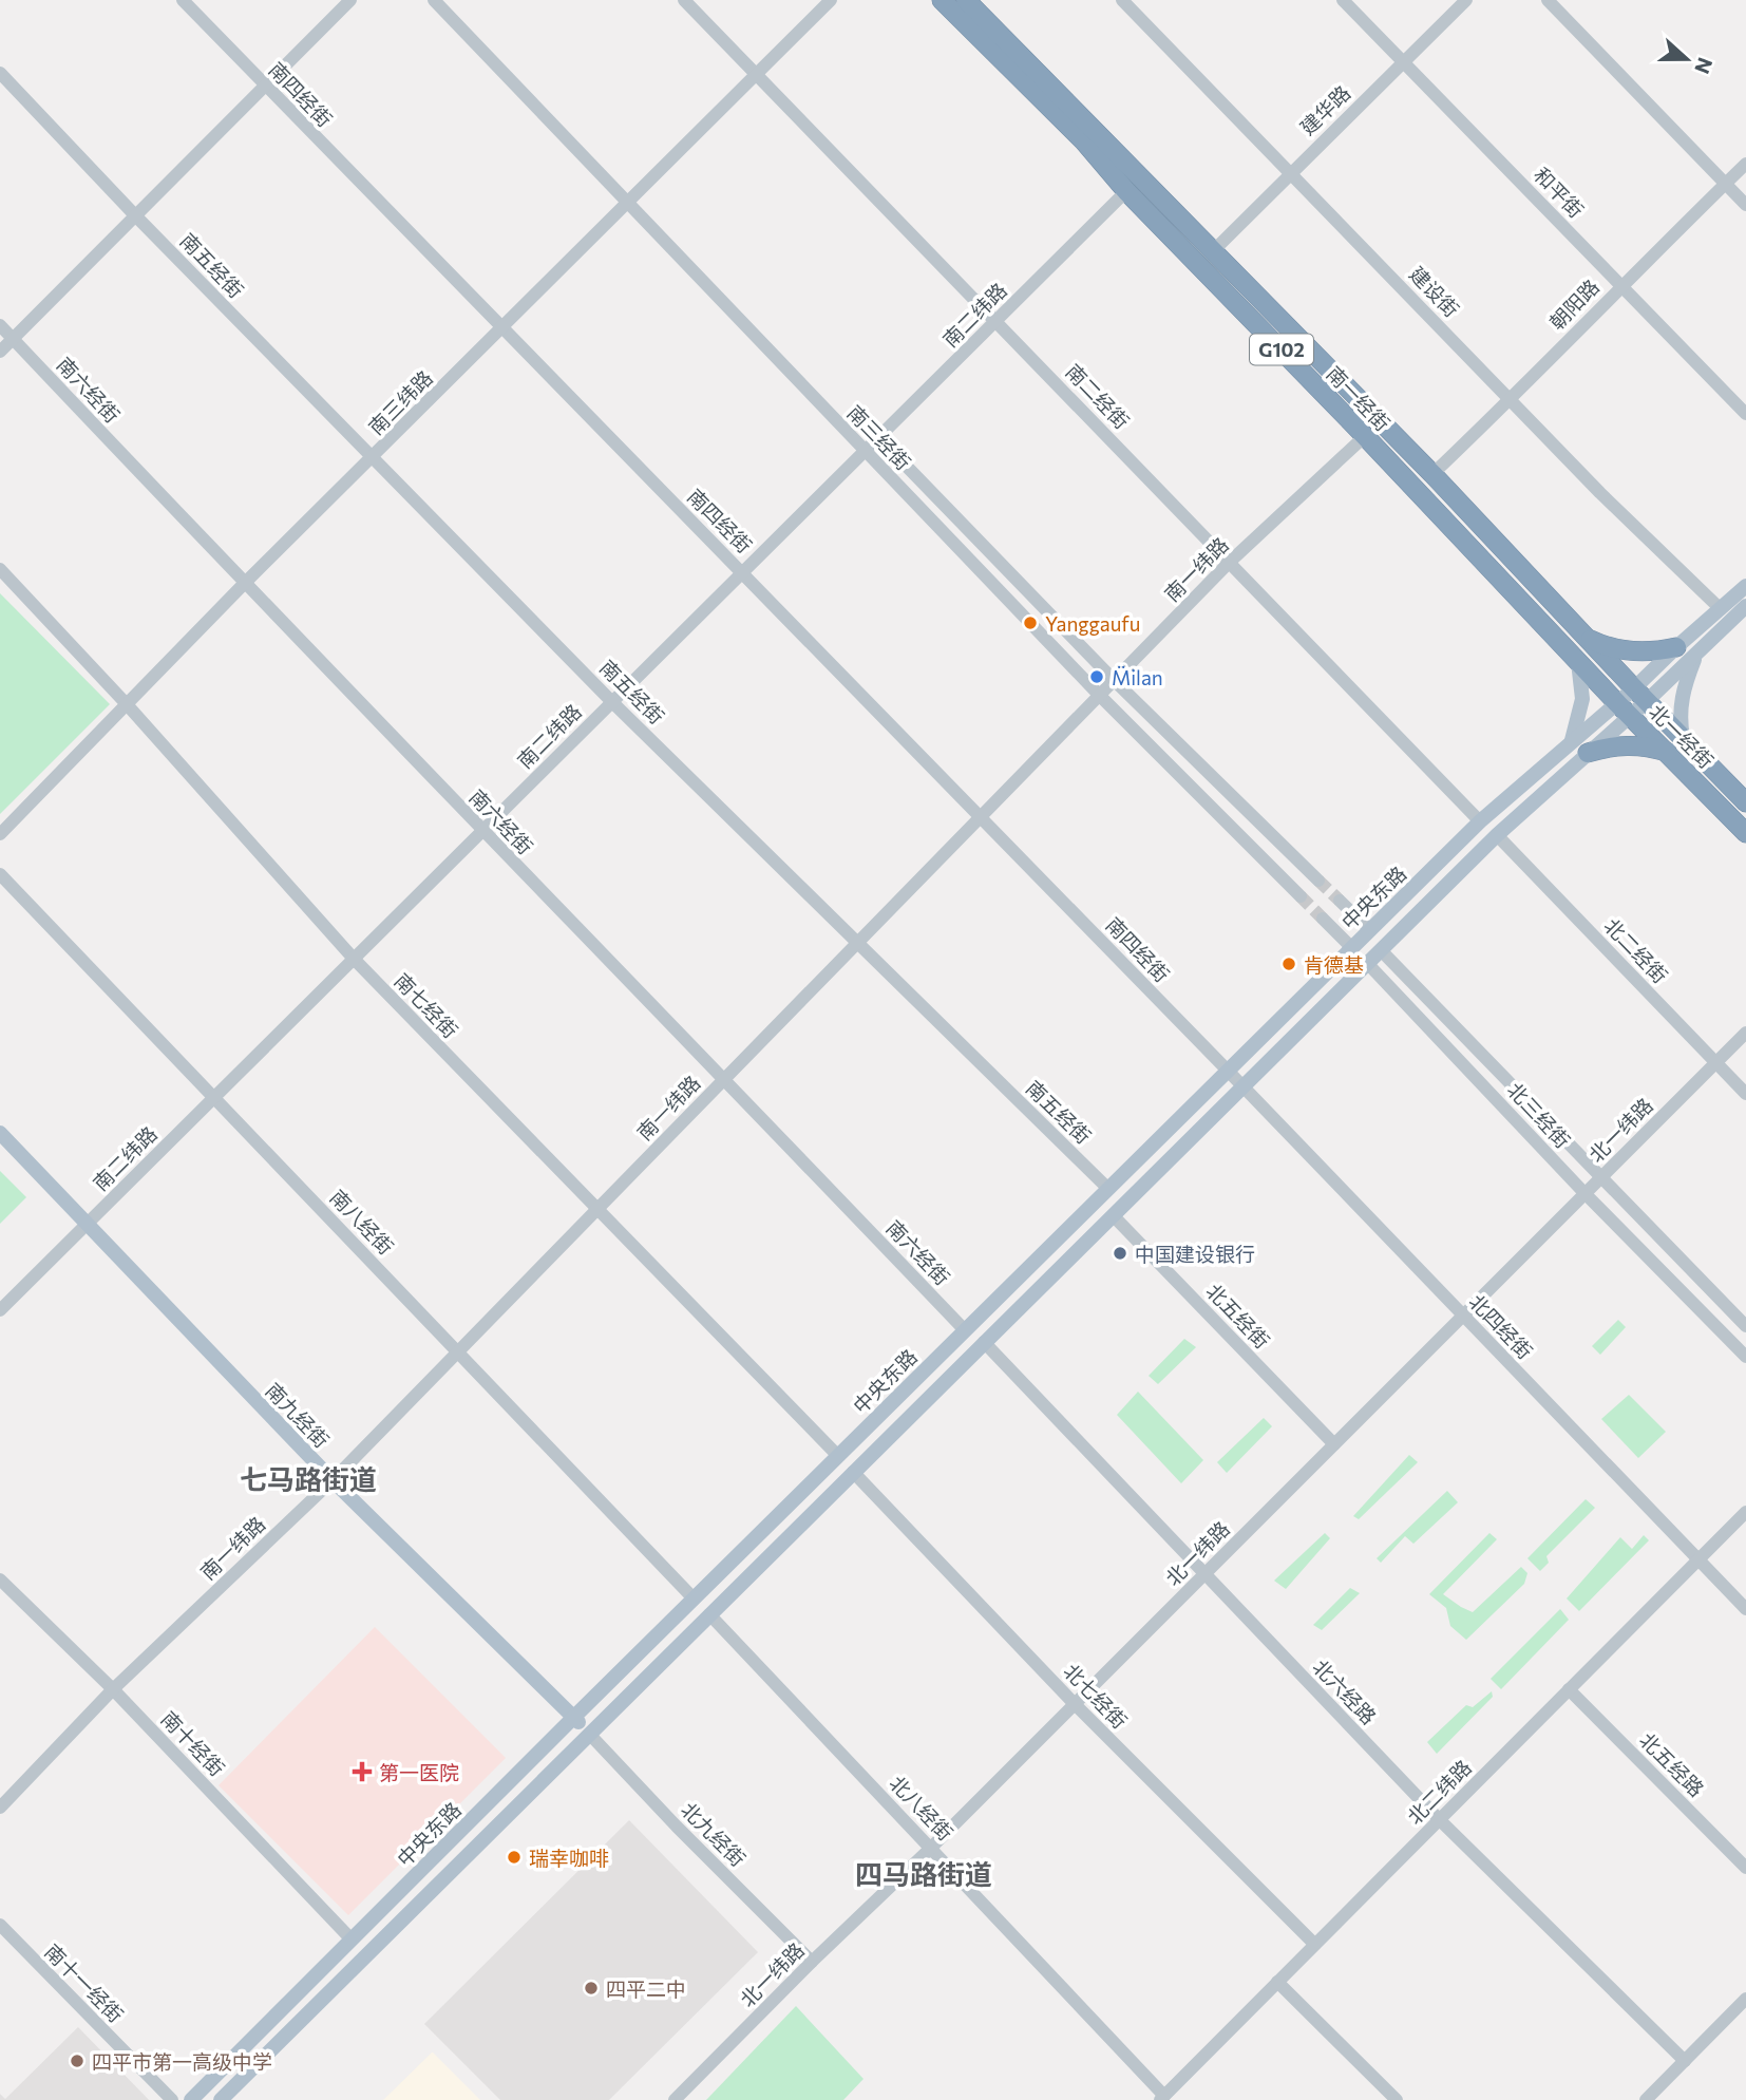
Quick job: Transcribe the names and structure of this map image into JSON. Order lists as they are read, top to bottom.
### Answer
{
  "streets": {
    "highway": ["G102", "南一经街", "北一经街"],
    "main road": ["中央东路", "南九经街"],
    "street": [
      "南四经街",
      "建华路",
      "和平街",
      "南五经街",
      "建设街",
      "朝阳路",
      "南二纬路",
      "南六经街",
      "南二经街",
      "南三纬路",
      "南三经街",
      "南一纬路",
      "北二经街",
      "南七经街",
      "北三经街",
      "北一纬路",
      "南八经街",
      "北五经街",
      "北四经街",
      "北六经路",
      "北七经街",
      "南十经街",
      "北五经路",
      "北二纬路",
      "北八经街",
      "北九经街",
      "南十一经街"
    ]
  },
  "crossings": [
    ["南四经街", "南二纬路"],
    ["南四经街", "南三纬路"],
    ["南四经街", "南一纬路"],
    ["南四经街", "中央东路"],
    ["南四经街", "北四经街"],
    ["建华路", "和平街"],
    ["建华路", "建设街"],
    ["建华路", "南一经街"],
    ["和平街", "朝阳路"],
    ["南五经街", "南二纬路"],
    ["南五经街", "南三纬路"],
    ["南五经街", "南一纬路"],
    ["南五经街", "中央东路"],
    ["建设街", "朝阳路"],
    ["朝阳路", "南一经街"],
    ["南二纬路", "南六经街"],
    ["南二纬路", "南二经街"],
    ["南二纬路", "南一经街"],
    ["南二纬路", "南三经街"],
    ["南二纬路", "南七经街"],
    ["南二纬路", "南八经街"],
    ["南二纬路", "南九经街"],
    ["南六经街", "南三纬路"],
    ["南六经街", "南一纬路"],
    ["南六经街", "中央东路"],
    ["南二经街", "南三纬路"],
    ["南二经街", "南一纬路"],
    ["南二经街", "中央东路"],
    ["南一经街", "南一纬路"],
    ["南一经街", "北一经街"],
    ["南一经街", "中央东路"],
    ["南三纬路", "南三经街"],
    ["南三纬路", "南七经街"],
    ["南三经街", "南一纬路"],
    ["南一纬路", "南七经街"],
    ["南一纬路", "南八经街"],
    ["南一纬路", "南九经街"],
    ["南一纬路", "南十经街"],
    ["北一经街", "中央东路"],
    ["中央东路", "北二经街"],
    ["中央东路", "南七经街"],
    ["中央东路", "北三经街"],
    ["中央东路", "南八经街"],
    ["中央东路", "北五经街"],
    ["中央东路", "北四经街"],
    ["中央东路", "南九经街"],
    ["中央东路", "北六经路"],
    ["中央东路", "北七经街"],
    ["中央东路", "南十经街"],
    ["中央东路", "北八经街"],
    ["中央东路", "北九经街"],
    ["北二经街", "北一纬路"],
    ["北三经街", "北一纬路"],
    ["北一纬路", "北五经街"],
    ["北一纬路", "北四经街"],
    ["北一纬路", "北六经路"],
    ["北一纬路", "北七经街"],
    ["北一纬路", "北八经街"],
    ["北一纬路", "北九经街"],
    ["北四经街", "北二纬路"],
    ["南九经街", "北九经街"],
    ["北六经路", "北二纬路"],
    ["北七经街", "北二纬路"],
    ["北五经路", "北二纬路"],
    ["北二纬路", "北八经街"]
  ],
  "districts": ["七马路街道", "四马路街道"],
  "places": {
    "other": [
      "Yanggaufu",
      "M̈ilan",
      "肯德基",
      "中国建设银行",
      "瑞幸咖啡",
      "四平二中",
      "四平市第一高级中学"
    ],
    "health": ["第一医院"]
  },
  "north": "right"
}
